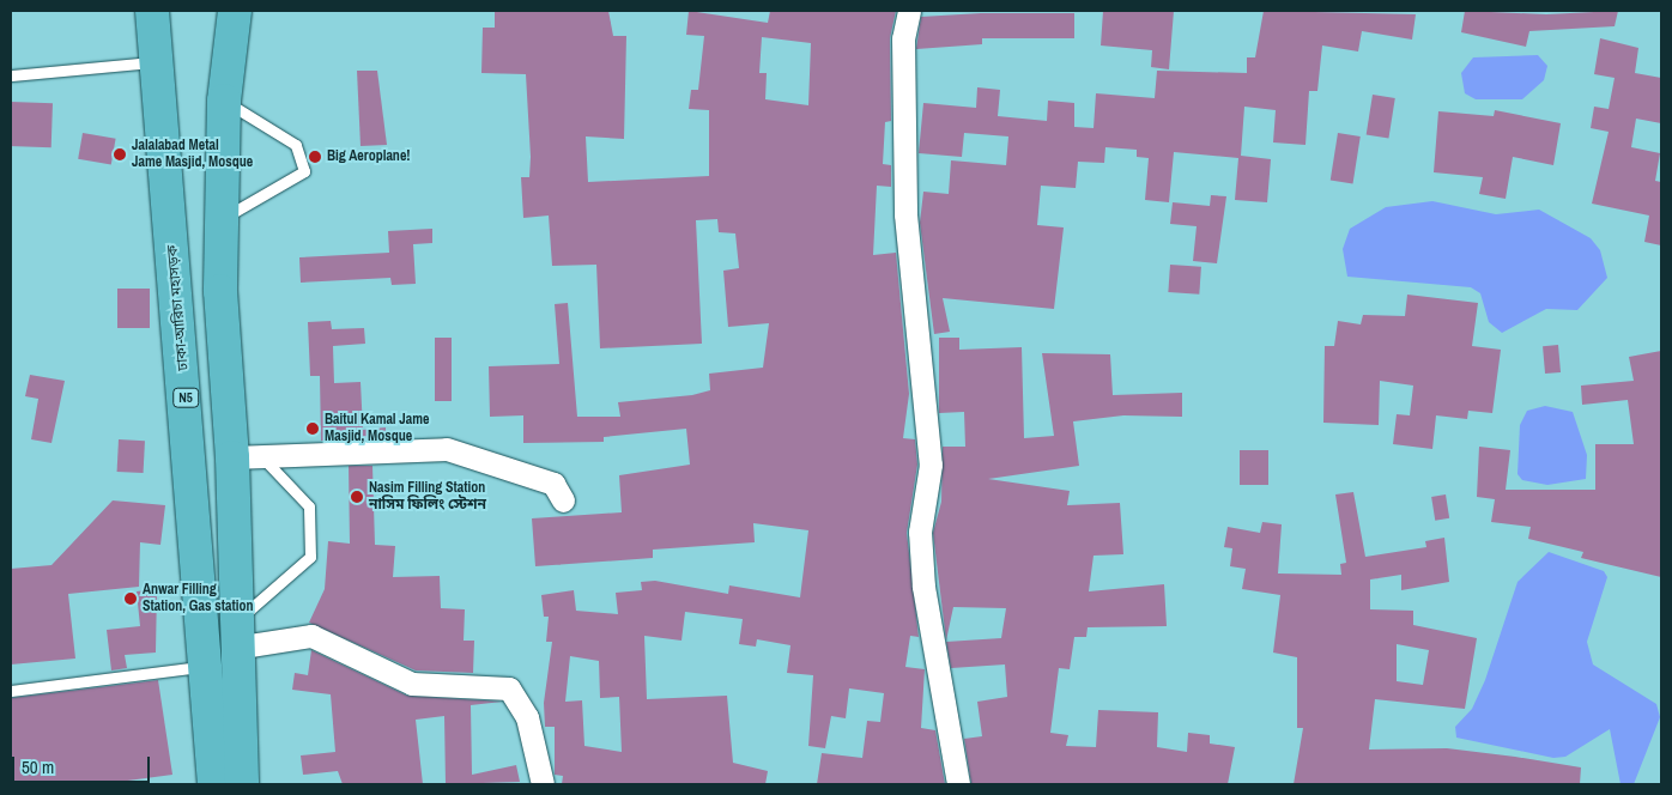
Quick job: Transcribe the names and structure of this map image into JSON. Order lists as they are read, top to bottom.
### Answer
{
  "streets": {
    "highway": ["ঢাকা-আরিচা মহাসড়ক", "N5"]
  },
  "places": [
    "Jalalabad Metal Jame Masjid, Mosque",
    "Big Aeroplane!",
    "Baitul Kamal Jame Masjid, Mosque",
    "Nasim Filling Station নাসিম ফিলিং স্টেশন",
    "Anwar Filling Station, Gas station"
  ],
  "scale_bar": "50 m"
}
